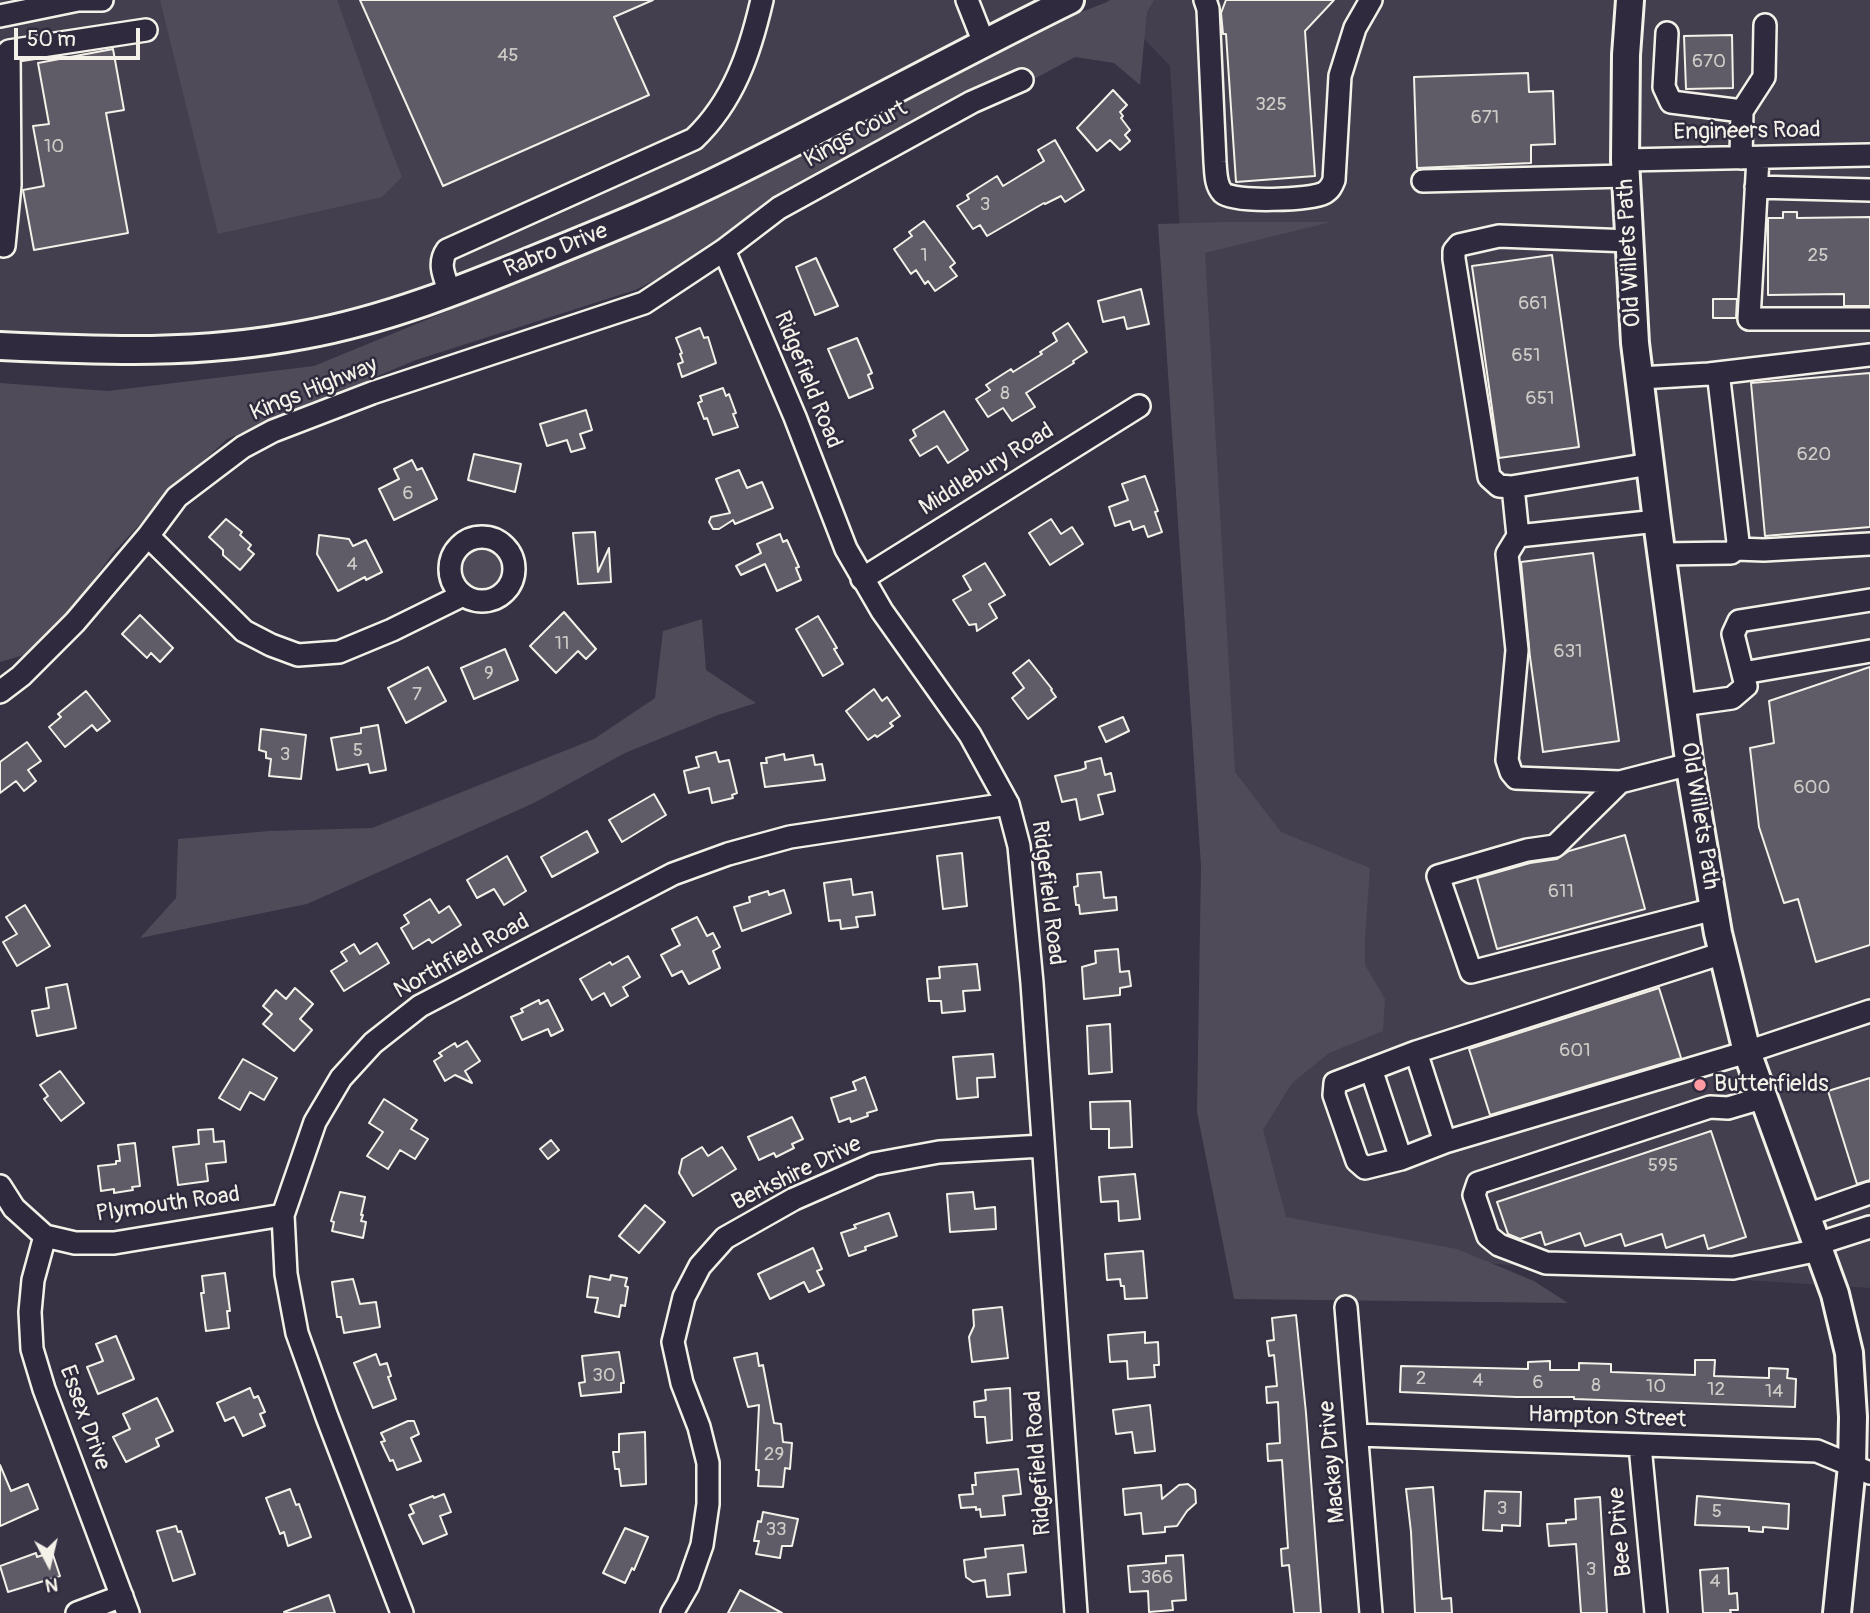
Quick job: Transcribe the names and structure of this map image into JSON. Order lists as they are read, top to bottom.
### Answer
{
  "streets": {
    "main road": ["Rabro Drive", "Old Willets Path"],
    "street": [
      "Engineers Road",
      "Kings Court",
      "Ridgefield Road",
      "Kings Highway",
      "Middlebury Road",
      "Northfield Road",
      "Berkshire Drive",
      "Plymouth Road",
      "Essex Drive",
      "Hampton Street",
      "Mackay Drive",
      "Bee Drive"
    ]
  },
  "crossings": [
    ["Engineers Road", "Old Willets Path"],
    ["Kings Court", "Ridgefield Road"],
    ["Kings Court", "Kings Highway"],
    ["Old Willets Path", "Hampton Street"],
    ["Ridgefield Road", "Kings Highway"],
    ["Ridgefield Road", "Middlebury Road"],
    ["Ridgefield Road", "Northfield Road"],
    ["Ridgefield Road", "Berkshire Drive"],
    ["Northfield Road", "Plymouth Road"],
    ["Plymouth Road", "Essex Drive"],
    ["Hampton Street", "Mackay Drive"],
    ["Hampton Street", "Bee Drive"]
  ],
  "places": ["Butterfields"],
  "house_numbers": [
    "45",
    "670",
    "325",
    "671",
    "10",
    "3",
    "1",
    "25",
    "661",
    "651",
    "8",
    "651",
    "620",
    "6",
    "4",
    "11",
    "631",
    "9",
    "7",
    "5",
    "3",
    "600",
    "611",
    "601",
    "595",
    "30",
    "2",
    "4",
    "6",
    "8",
    "10",
    "12",
    "14",
    "29",
    "3",
    "5",
    "33",
    "3",
    "366",
    "4"
  ],
  "scale_bar": "50 m",
  "north": "bottom"
}
